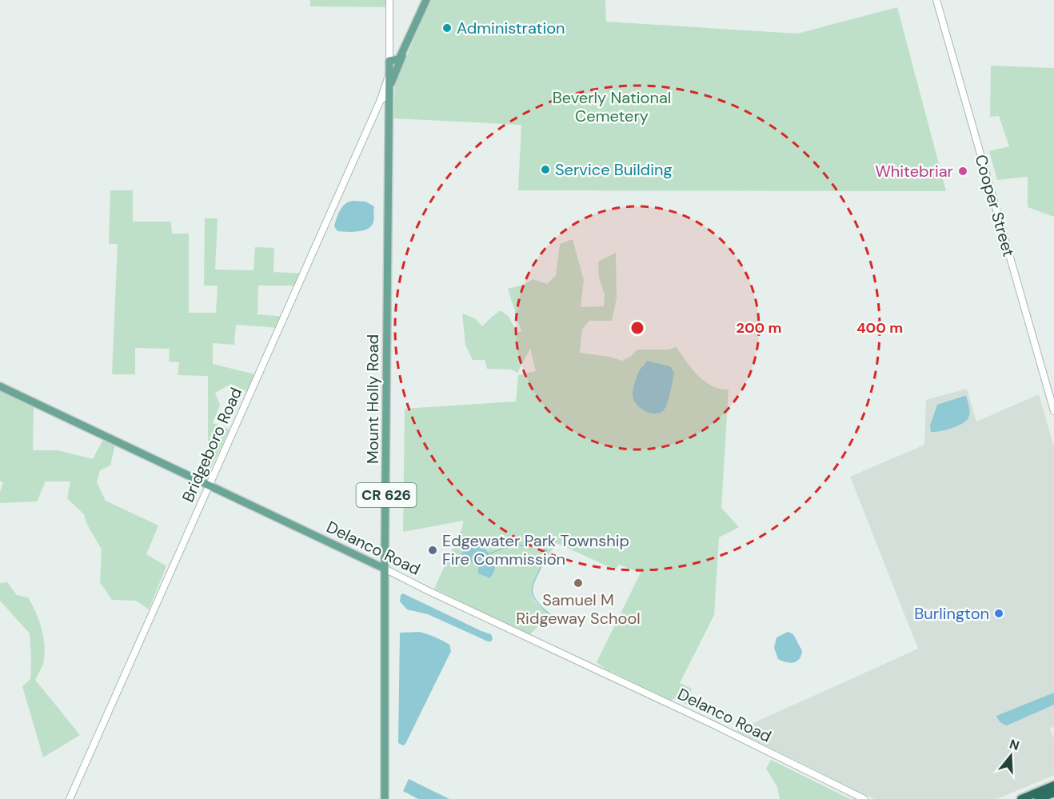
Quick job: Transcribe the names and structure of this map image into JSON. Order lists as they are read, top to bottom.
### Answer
{
  "streets": {
    "main road": ["Mount Holly Road", "CR 626", "Delanco Road"],
    "street": ["Cooper Street", "Bridgeboro Road"]
  },
  "crossings": [
    ["Mount Holly Road", "Bridgeboro Road"],
    ["Mount Holly Road", "Delanco Road"],
    ["Bridgeboro Road", "Delanco Road"]
  ],
  "parks": ["Beverly National Cemetery"],
  "places": [
    "Administration",
    "Service Building",
    "Whitebriar",
    "Edgewater Park Township Fire Commission",
    "Samuel M Ridgeway School",
    "Burlington"
  ],
  "north": "top",
  "rings": ["200 m", "400 m"]
}
